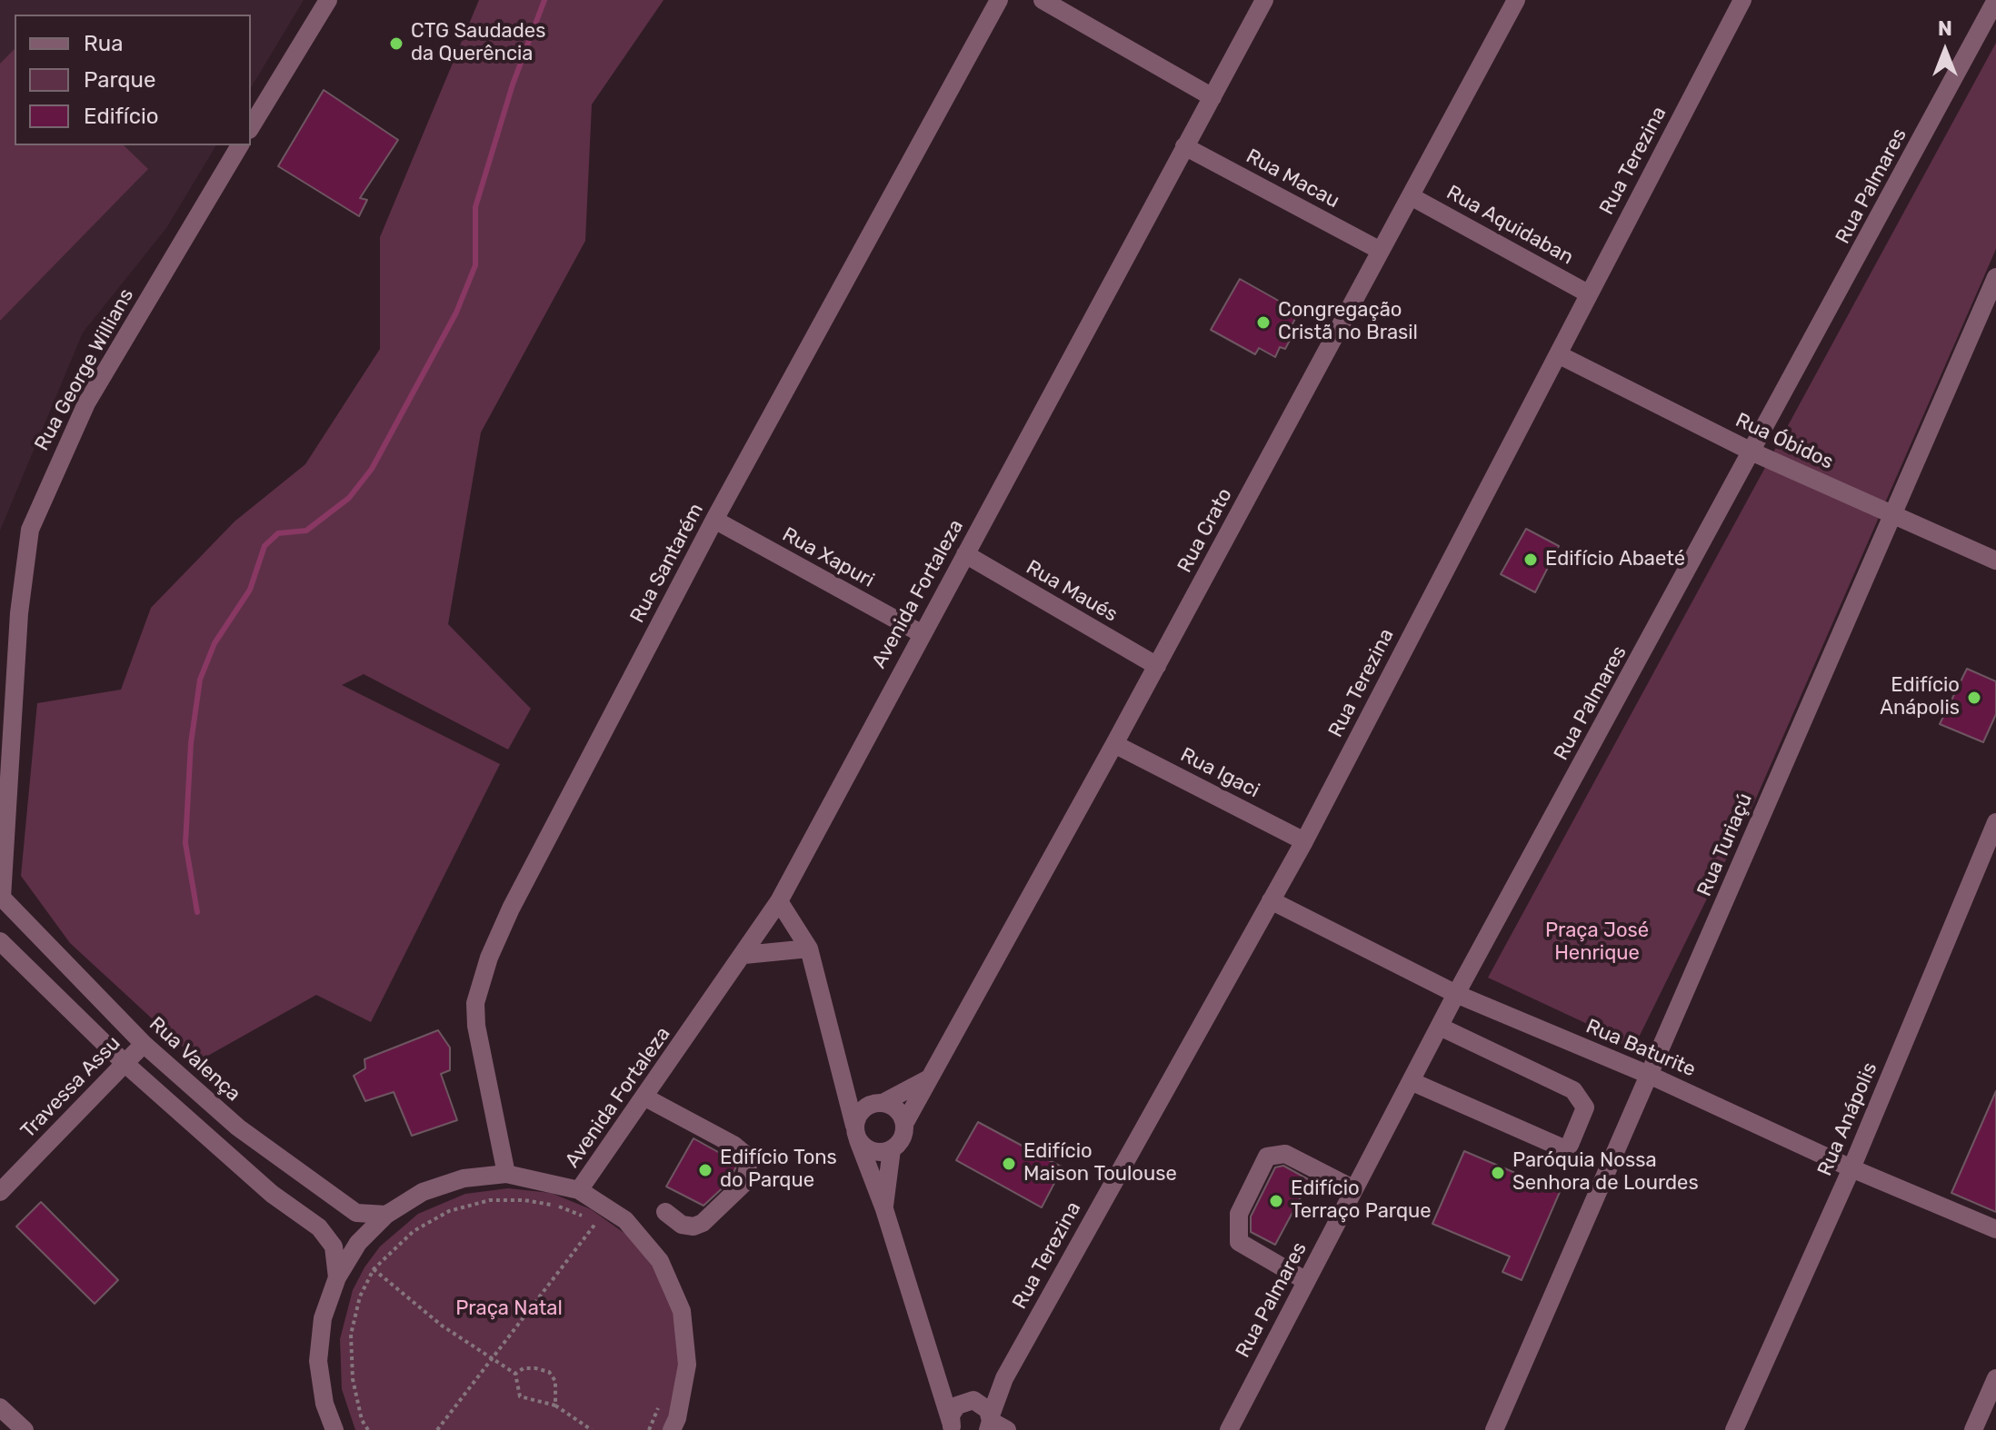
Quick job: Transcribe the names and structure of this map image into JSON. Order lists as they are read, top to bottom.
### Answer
{
  "streets": {
    "street": [
      "Rua Terezina",
      "Rua Macau",
      "Rua Palmares",
      "Rua Aquidaban",
      "Rua George Willians",
      "Rua Óbidos",
      "Rua Crato",
      "Rua Xapuri",
      "Rua Santarém",
      "Rua Maués",
      "Avenida Fortaleza",
      "Rua Igaci",
      "Rua Turiaçú",
      "Rua Baturite",
      "Rua Valença",
      "Travessa Assu",
      "Rua Anápolis"
    ]
  },
  "crossings": [
    ["Rua Terezina", "Rua Aquidaban"],
    ["Rua Terezina", "Rua Óbidos"],
    ["Rua Terezina", "Rua Igaci"],
    ["Rua Terezina", "Rua Baturite"],
    ["Rua Macau", "Rua Crato"],
    ["Rua Macau", "Avenida Fortaleza"],
    ["Rua Palmares", "Rua Óbidos"],
    ["Rua Palmares", "Rua Baturite"],
    ["Rua Aquidaban", "Rua Crato"],
    ["Rua George Willians", "Rua Valença"],
    ["Rua Óbidos", "Rua Turiaçú"],
    ["Rua Crato", "Rua Maués"],
    ["Rua Crato", "Rua Igaci"],
    ["Rua Xapuri", "Rua Santarém"],
    ["Rua Xapuri", "Avenida Fortaleza"],
    ["Rua Maués", "Avenida Fortaleza"],
    ["Rua Turiaçú", "Rua Baturite"],
    ["Rua Baturite", "Rua Anápolis"],
    ["Rua Valença", "Travessa Assu"]
  ],
  "parks": ["Praça José Henrique", "Praça Natal"],
  "places": [
    "CTG Saudades da Querência",
    "Congregação Cristã no Brasil",
    "Edifício Abaeté",
    "Edifício Anápolis",
    "Edifício Maison Toulouse",
    "Edifício Tons do Parque",
    "Paróquia Nossa Senhora de Lourdes",
    "Edifício Terraço Parque"
  ],
  "legend": ["Rua", "Parque", "Edifício"],
  "north": "top"
}
